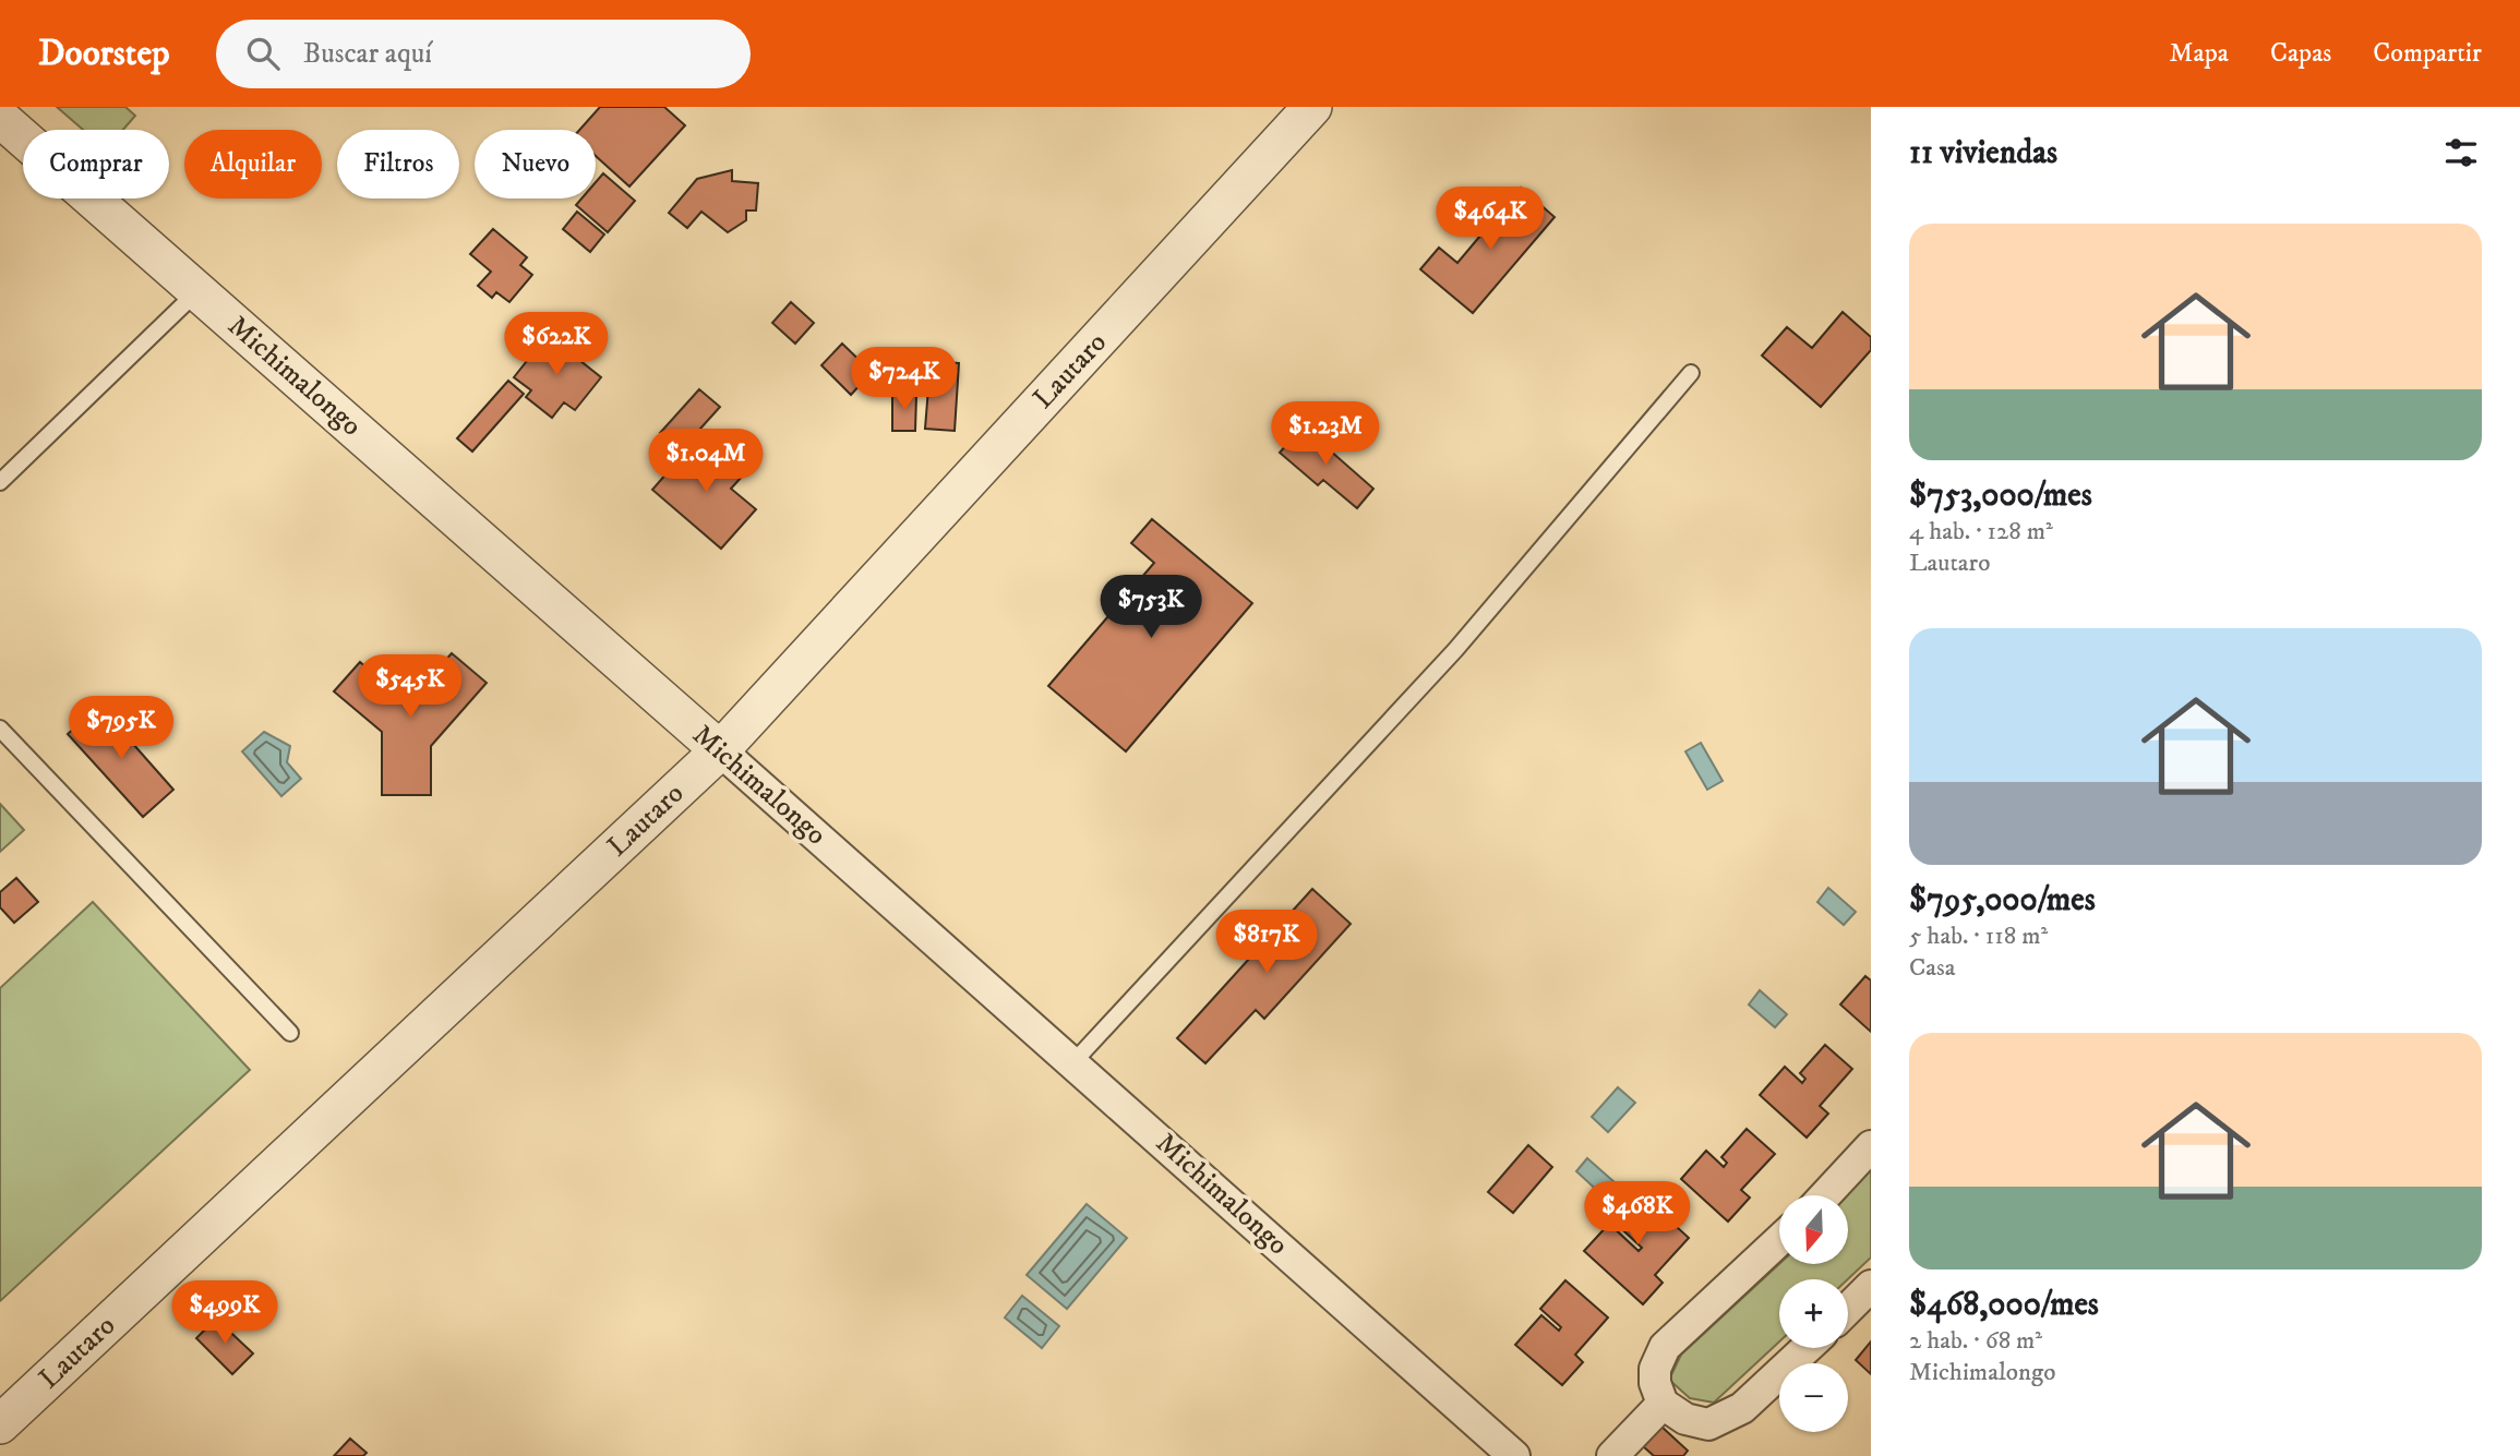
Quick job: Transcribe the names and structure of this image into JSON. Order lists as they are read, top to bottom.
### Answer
{
  "streets": {
    "street": ["Lautaro", "Michimalongo"]
  },
  "crossings": [
    ["Lautaro", "Michimalongo"]
  ],
  "north": "bottom",
  "page": {
    "header": "Doorstep",
    "search": "Buscar aquí",
    "nav": ["Mapa", "Capas", "Compartir"],
    "heading": "11 viviendas",
    "chip": [
      "Comprar",
      "Alquilar",
      "Filtros",
      "Nuevo"
    ],
    "price": [
      "$464K",
      "$622K",
      "$724K",
      "$1.23M",
      "$1.04M",
      "$753K",
      "$545K",
      "$795K",
      "$817K",
      "$468K",
      "$499K"
    ],
    "list": [
      {
        "name": "$753,000/mes",
        "note": "4 hab. · 128 m² · Lautaro"
      },
      {
        "name": "$795,000/mes",
        "note": "5 hab. · 118 m² · Casa"
      },
      {
        "name": "$468,000/mes",
        "note": "2 hab. · 68 m² · Michimalongo"
      }
    ],
    "map_buttons": ["+", "−"]
  }
}
